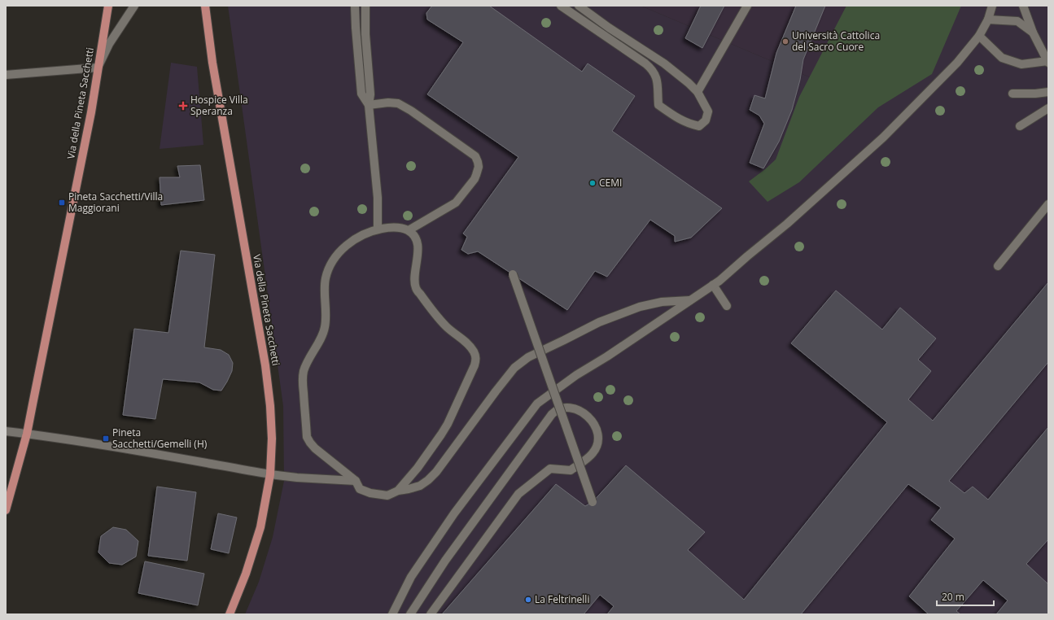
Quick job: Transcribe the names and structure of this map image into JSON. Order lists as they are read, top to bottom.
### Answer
{
  "streets": {
    "main road": ["Via della Pineta Sacchetti"]
  },
  "places": {
    "other": ["Università Cattolica del Sacro Cuore", "CEMI", "La Feltrinelli"],
    "health": ["Hospice Villa Speranza"],
    "transit": ["Pineta Sacchetti/Villa Maggiorani", "Pineta Sacchetti/Gemelli (H)"]
  },
  "scale_bar": "20 m"
}
